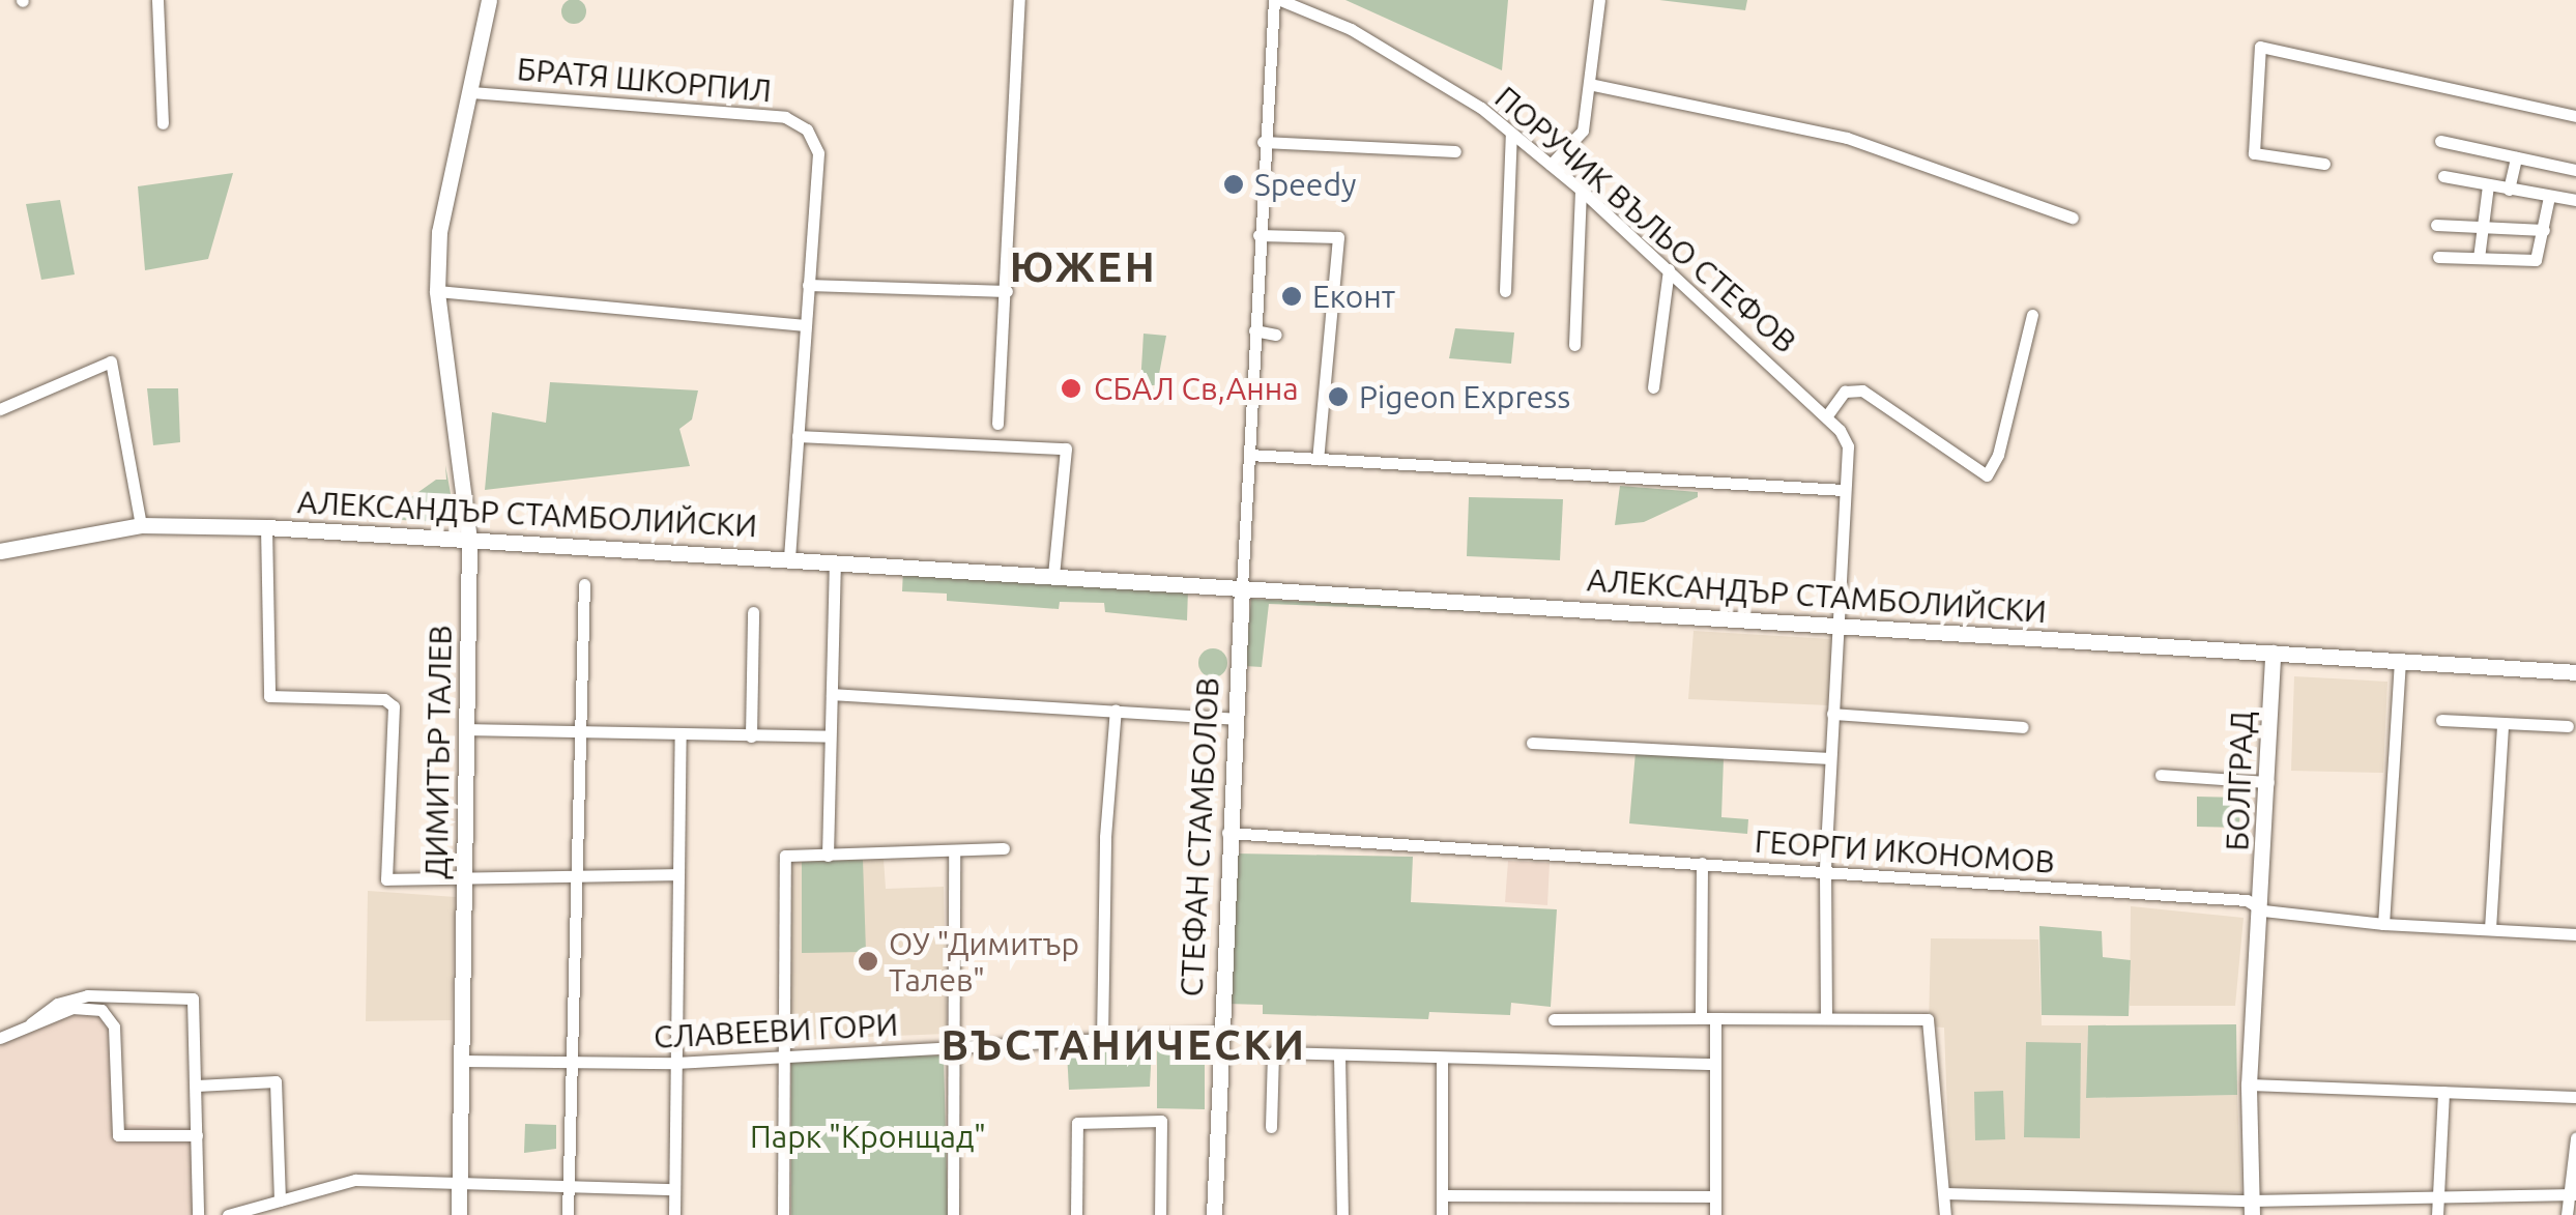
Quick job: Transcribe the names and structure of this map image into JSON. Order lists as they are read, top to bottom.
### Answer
{
  "streets": {
    "street": [
      "БРАТЯ ШКОРПИЛ",
      "ПОРУЧИК ВЪЛЬО СТЕФОВ",
      "АЛЕКСАНДЪР СТАМБОЛИЙСКИ",
      "ДИМИТЪР ТАЛЕВ",
      "БОЛГРАД",
      "СТЕФАН СТАМБОЛОВ",
      "ГЕОРГИ ИКОНОМОВ",
      "СЛАВЕЕВИ ГОРИ"
    ]
  },
  "crossings": [
    ["БРАТЯ ШКОРПИЛ", "АЛЕКСАНДЪР СТАМБОЛИЙСКИ"],
    ["БРАТЯ ШКОРПИЛ", "ДИМИТЪР ТАЛЕВ"],
    ["АЛЕКСАНДЪР СТАМБОЛИЙСКИ", "ДИМИТЪР ТАЛЕВ"],
    ["АЛЕКСАНДЪР СТАМБОЛИЙСКИ", "БОЛГРАД"],
    ["АЛЕКСАНДЪР СТАМБОЛИЙСКИ", "СТЕФАН СТАМБОЛОВ"],
    ["ДИМИТЪР ТАЛЕВ", "СЛАВЕЕВИ ГОРИ"],
    ["БОЛГРАД", "ГЕОРГИ ИКОНОМОВ"],
    ["СТЕФАН СТАМБОЛОВ", "ГЕОРГИ ИКОНОМОВ"],
    ["СТЕФАН СТАМБОЛОВ", "СЛАВЕЕВИ ГОРИ"]
  ],
  "districts": ["ЮЖЕН", "ВЪСТАНИЧЕСКИ"],
  "parks": ["Парк \"Кронщад\""],
  "places": [
    "Speedy",
    "Еконт",
    "СБАЛ Св,Анна",
    "Pigeon Express",
    "ОУ \"Димитър Талев\""
  ]
}
